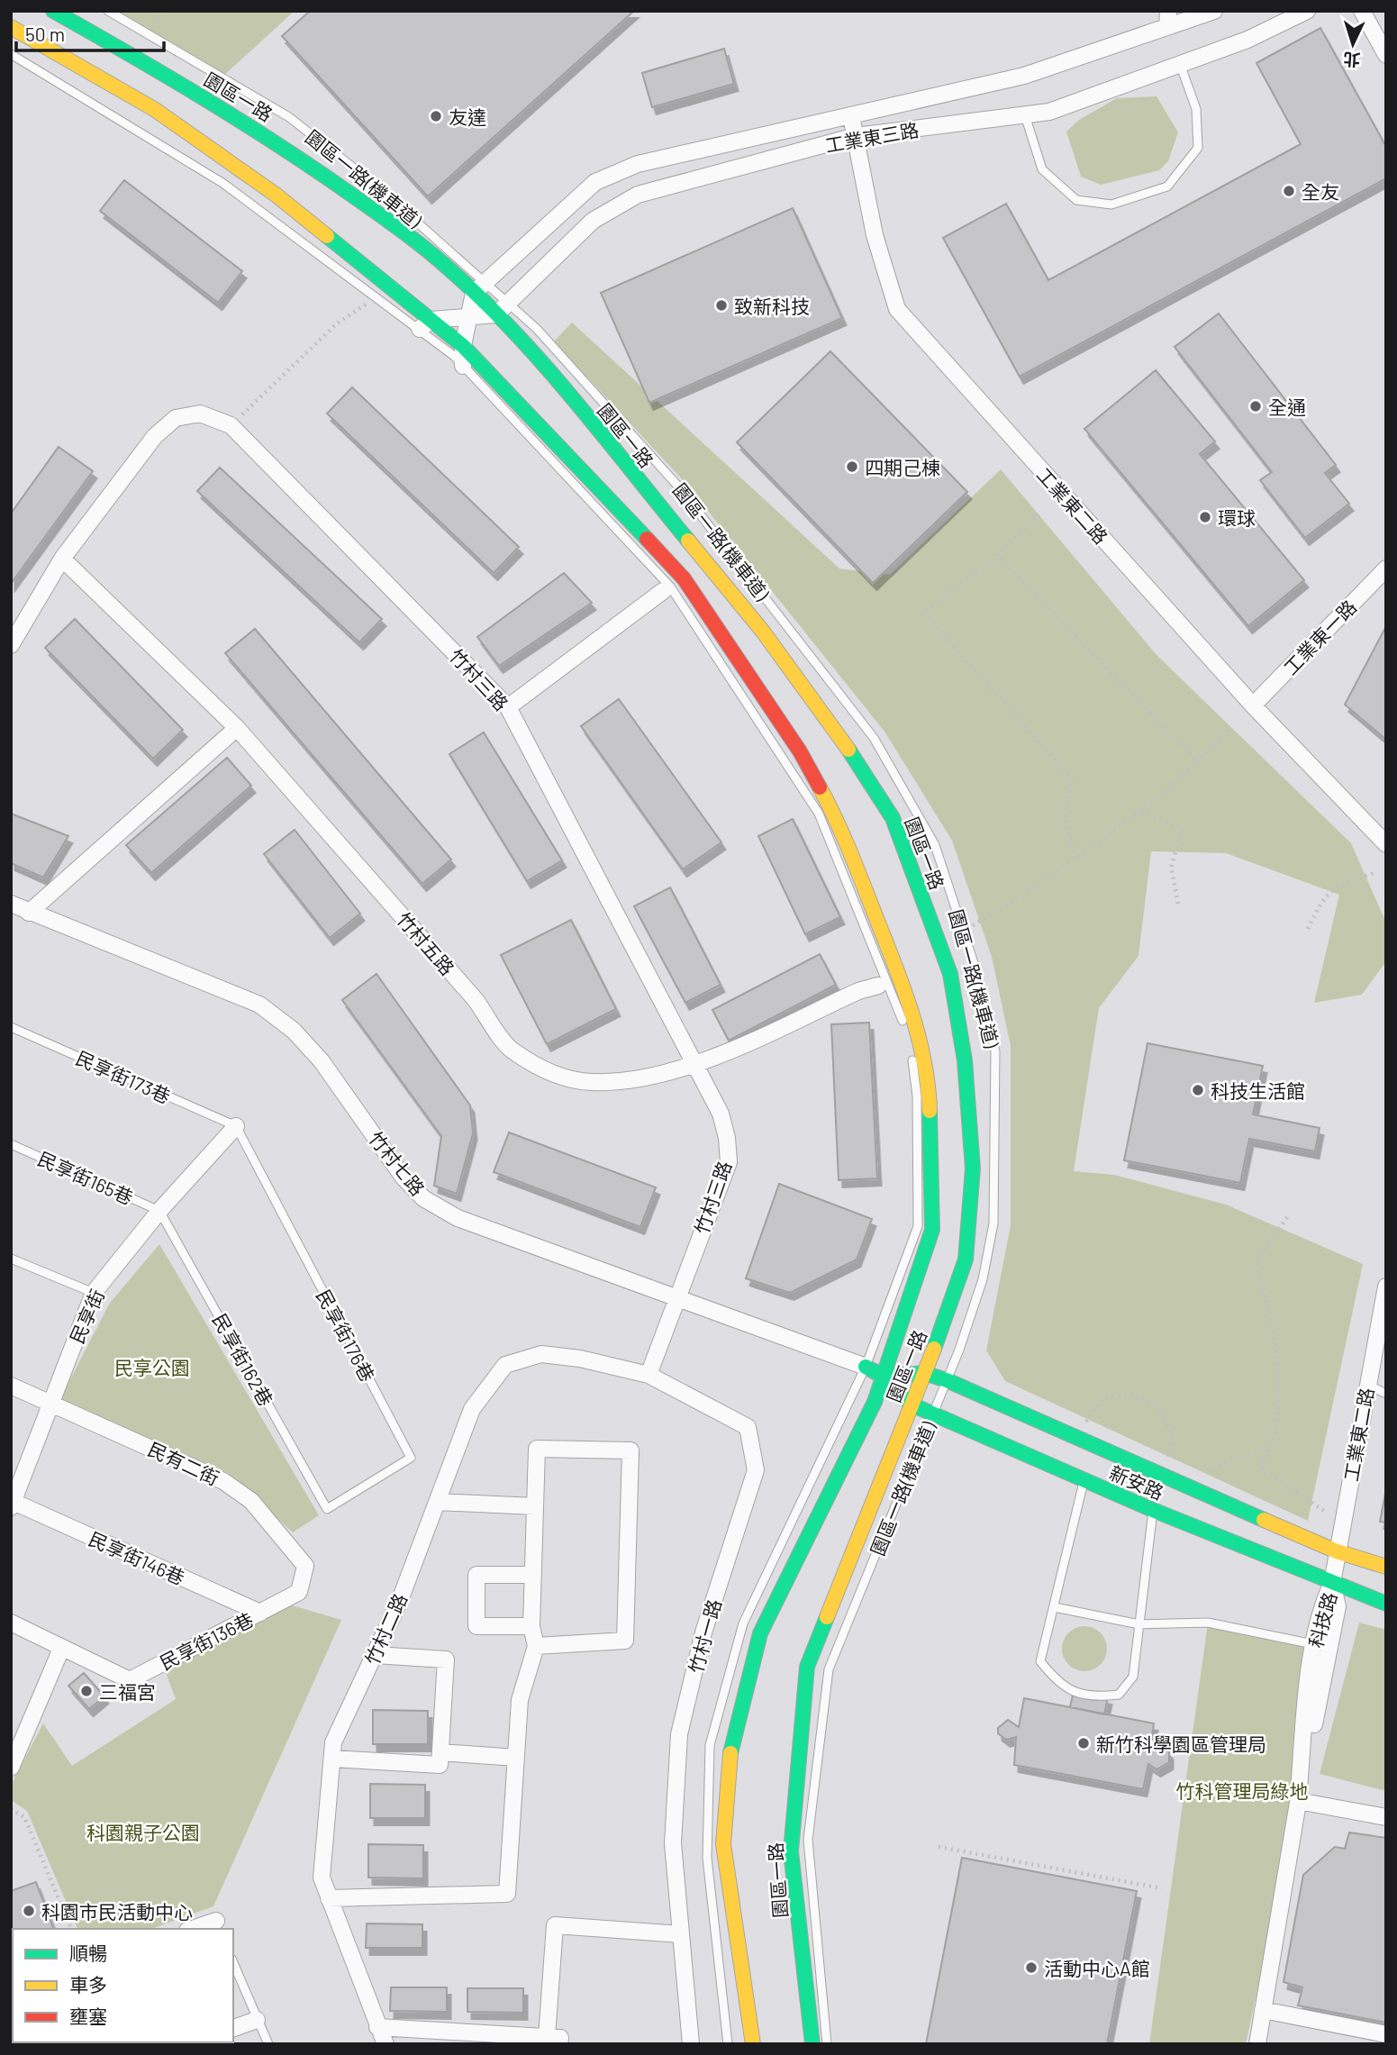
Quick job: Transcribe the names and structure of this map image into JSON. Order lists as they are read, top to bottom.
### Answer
{
  "streets": {
    "street": [
      "園區一路",
      "工業東三路",
      "工業東二路",
      "工業東一路",
      "竹村三路",
      "竹村五路",
      "竹村七路",
      "民享街",
      "民有二街",
      "新安路",
      "民享街146巷",
      "科技路",
      "竹村二路",
      "竹村一路",
      "民享街136巷"
    ],
    "lane": [
      "園區一路(機車道)",
      "民享街173巷",
      "民享街165巷",
      "民享街176巷",
      "民享街162巷"
    ]
  },
  "crossings": [
    ["園區一路", "工業東三路"],
    ["園區一路", "園區一路(機車道)"],
    ["園區一路", "新安路"],
    ["工業東三路", "園區一路(機車道)"],
    ["工業東三路", "工業東二路"],
    ["園區一路(機車道)", "新安路"],
    ["工業東二路", "工業東一路"],
    ["工業東二路", "新安路"],
    ["工業東二路", "科技路"],
    ["竹村三路", "竹村五路"],
    ["竹村三路", "竹村七路"],
    ["民享街173巷", "民享街"],
    ["民享街173巷", "民享街176巷"],
    ["竹村七路", "新安路"],
    ["民享街165巷", "民享街"],
    ["民享街165巷", "民享街162巷"],
    ["民享街", "民享街176巷"],
    ["民享街", "民享街162巷"],
    ["民享街", "民有二街"],
    ["民享街", "民享街146巷"],
    ["民享街176巷", "民享街162巷"],
    ["民有二街", "民享街136巷"],
    ["新安路", "科技路"],
    ["民享街146巷", "民享街136巷"],
    ["竹村二路", "竹村一路"]
  ],
  "parks": ["民享公園", "竹科管理局綠地", "科園親子公園"],
  "places": [
    "友達",
    "全友",
    "致新科技",
    "全通",
    "四期己棟",
    "環球",
    "科技生活館",
    "三福宮",
    "新竹科學園區管理局",
    "科園市民活動中心",
    "活動中心A館"
  ],
  "legend": ["順暢", "車多", "壅塞"],
  "scale_bar": "50 m",
  "north": "bottom"
}
